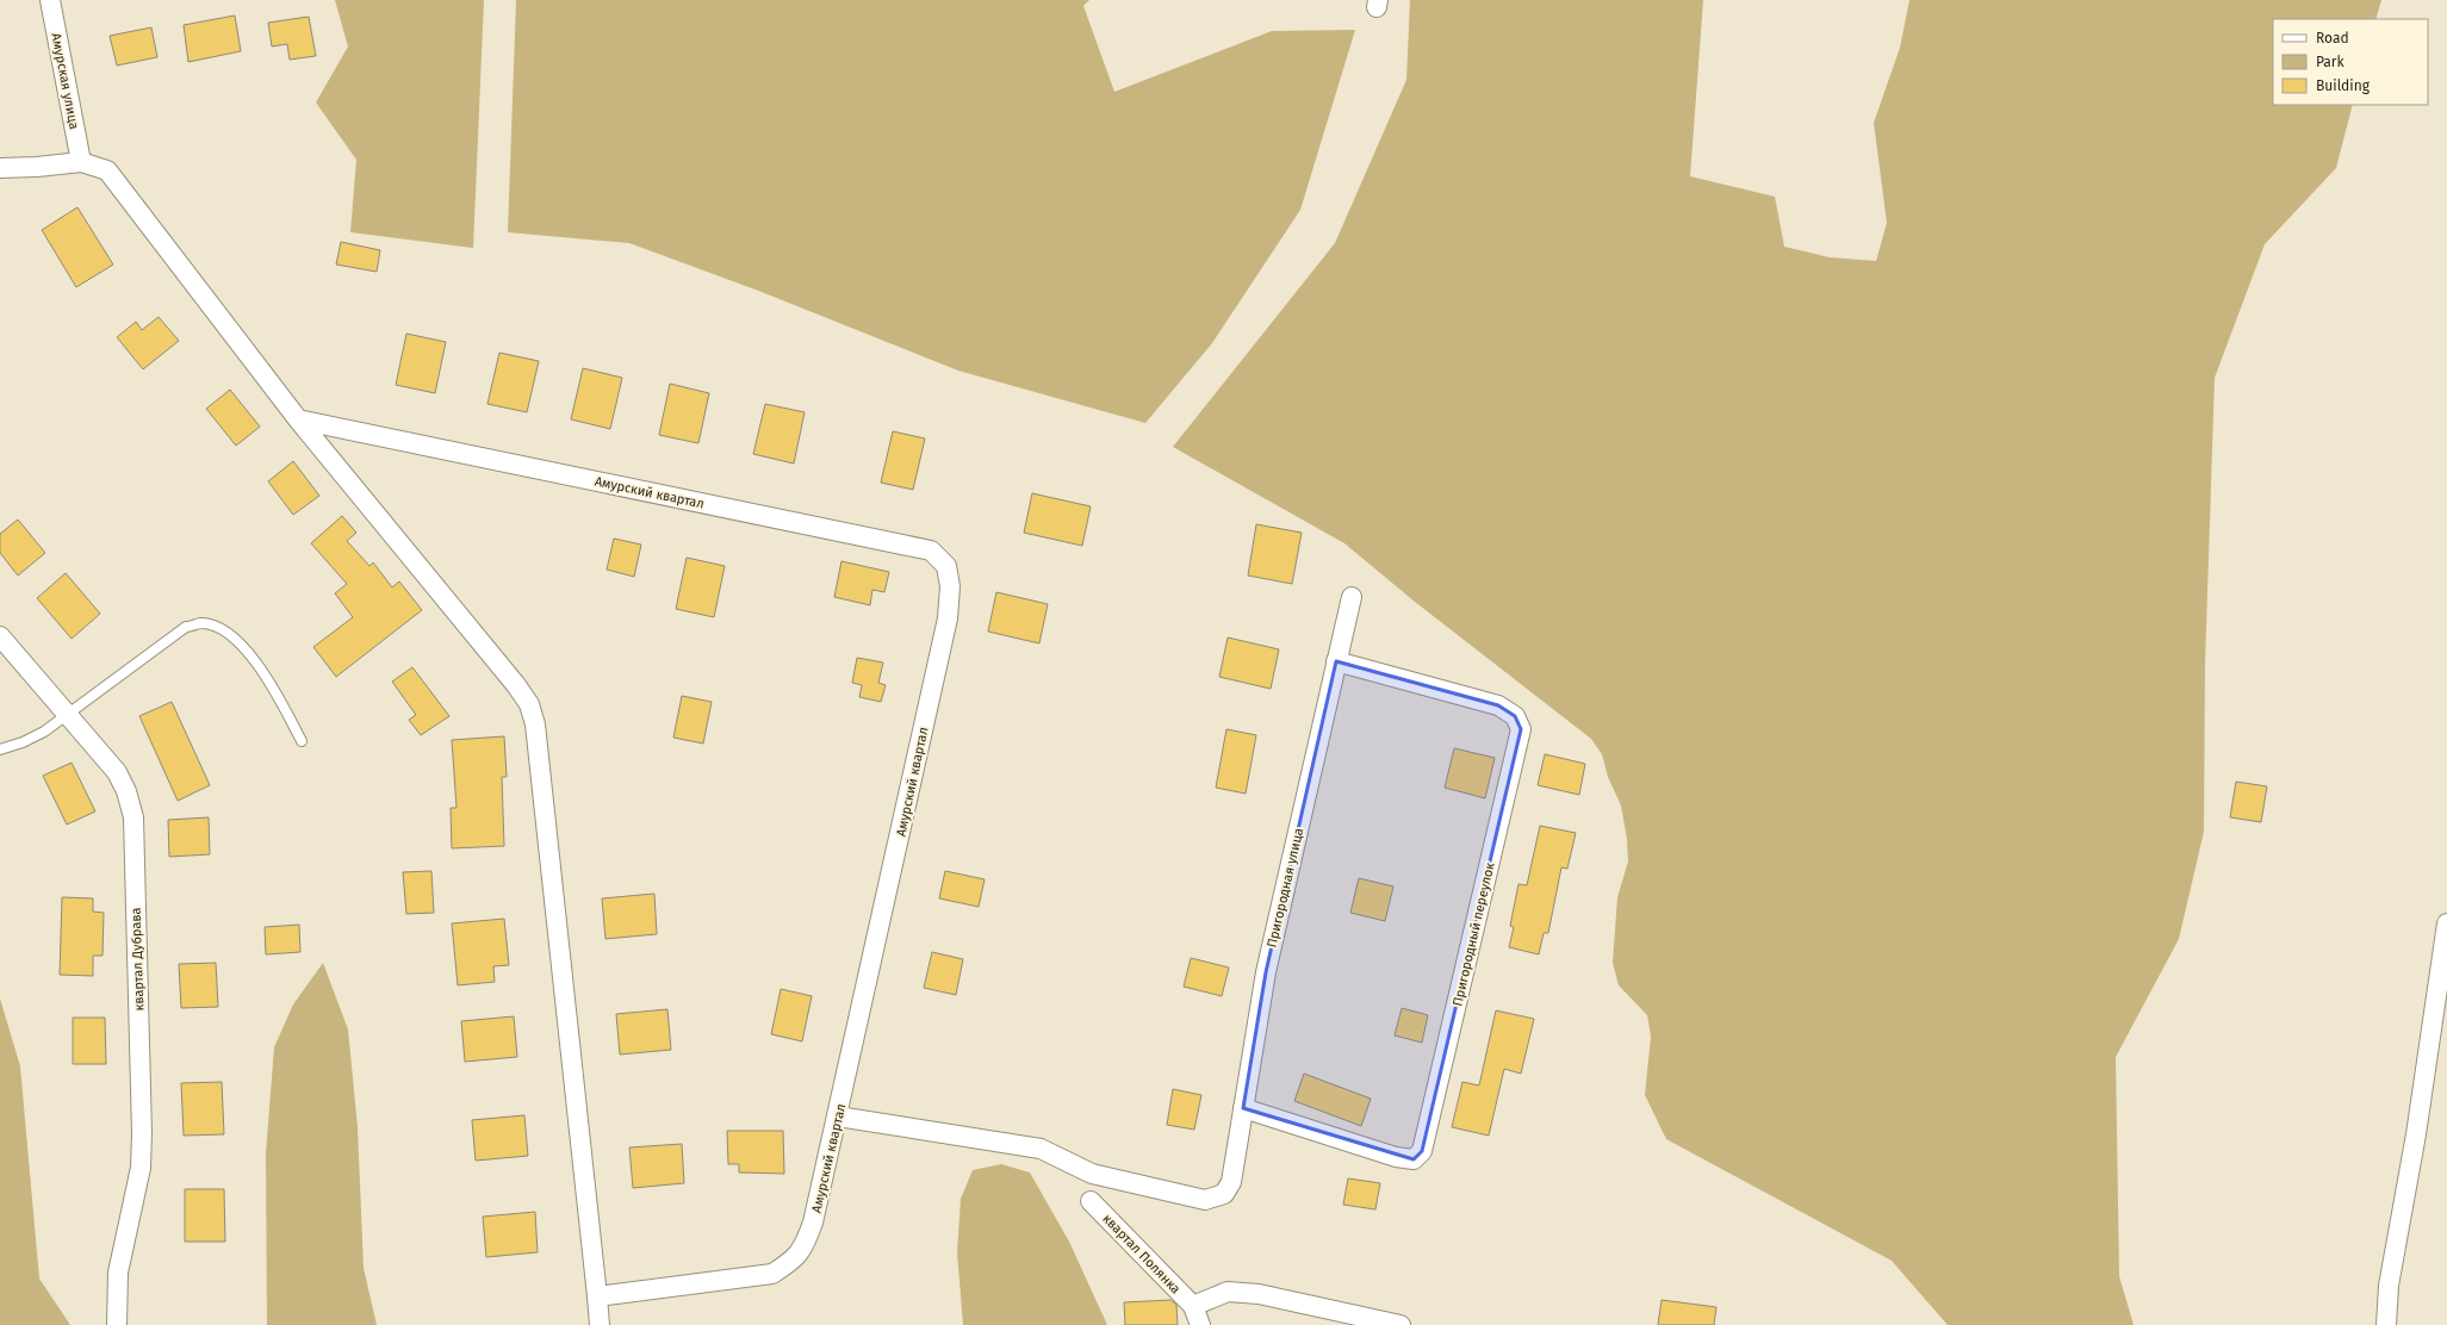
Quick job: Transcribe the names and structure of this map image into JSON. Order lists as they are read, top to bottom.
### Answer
{
  "streets": {
    "street": [
      "Амурская улица",
      "Амурский квартал",
      "Пригородная улица",
      "Пригородный переулок",
      "квартал Дубрава",
      "квартал Полянка"
    ]
  },
  "crossings": [
    ["Амурский квартал", "Пригородная улица"],
    ["Пригородная улица", "Пригородный переулок"]
  ],
  "legend": ["Road", "Park", "Building"]
}
